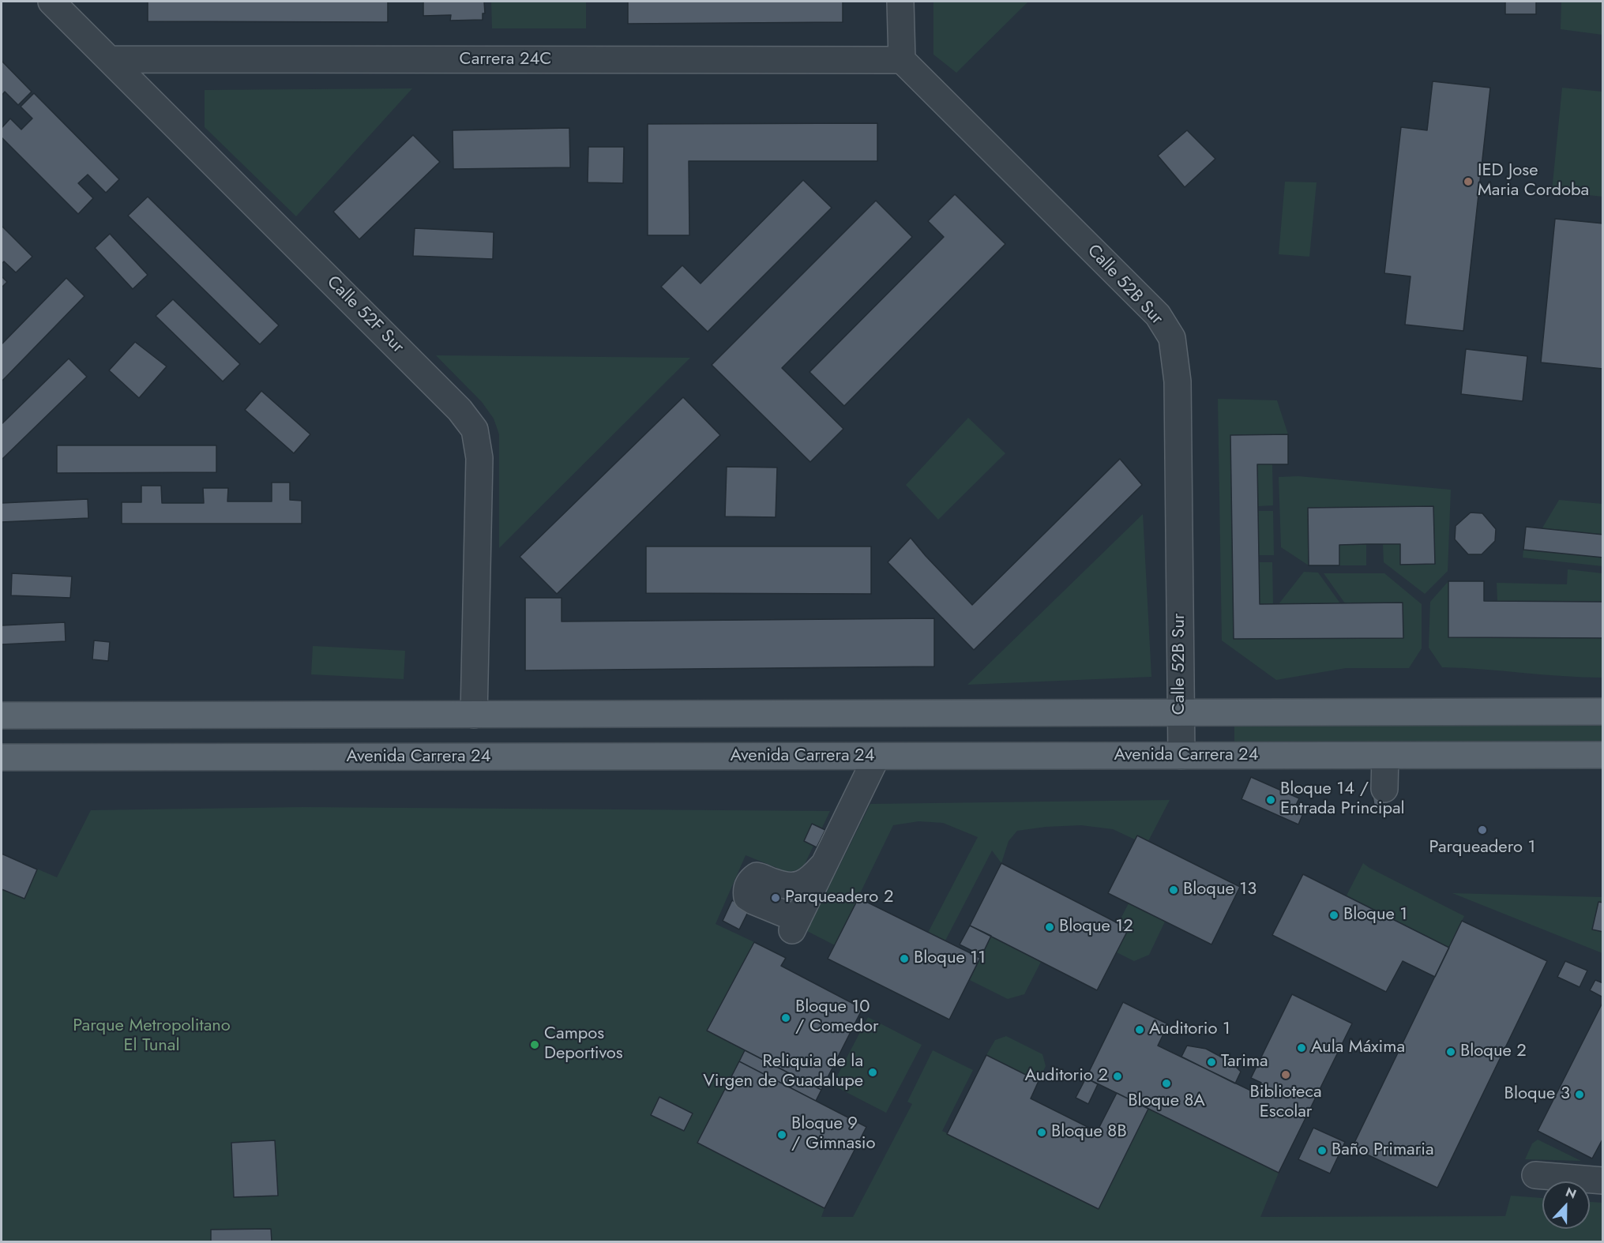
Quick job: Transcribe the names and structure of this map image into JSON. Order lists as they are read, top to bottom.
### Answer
{
  "streets": {
    "main road": ["Avenida Carrera 24"],
    "street": ["Carrera 24C", "Calle 52B Sur", "Calle 52F Sur"]
  },
  "crossings": [
    ["Carrera 24C", "Calle 52B Sur"],
    ["Carrera 24C", "Calle 52F Sur"],
    ["Calle 52B Sur", "Avenida Carrera 24"]
  ],
  "parks": ["Parque Metropolitano El Tunal"],
  "places": [
    "IED Jose Maria Cordoba",
    "Bloque 14 / Entrada Principal",
    "Parqueadero 1",
    "Bloque 13",
    "Parqueadero 2",
    "Bloque 1",
    "Bloque 12",
    "Bloque 11",
    "Bloque 10 / Comedor",
    "Auditorio 1",
    "Campos Deportivos",
    "Aula Máxima",
    "Bloque 2",
    "Tarima",
    "Reliquia de la Virgen de Guadalupe",
    "Biblioteca Escolar",
    "Auditorio 2",
    "Bloque 8A",
    "Bloque 3",
    "Bloque 8B",
    "Bloque 9 / Gimnasio",
    "Baño Primaria"
  ],
  "north": "top"
}
